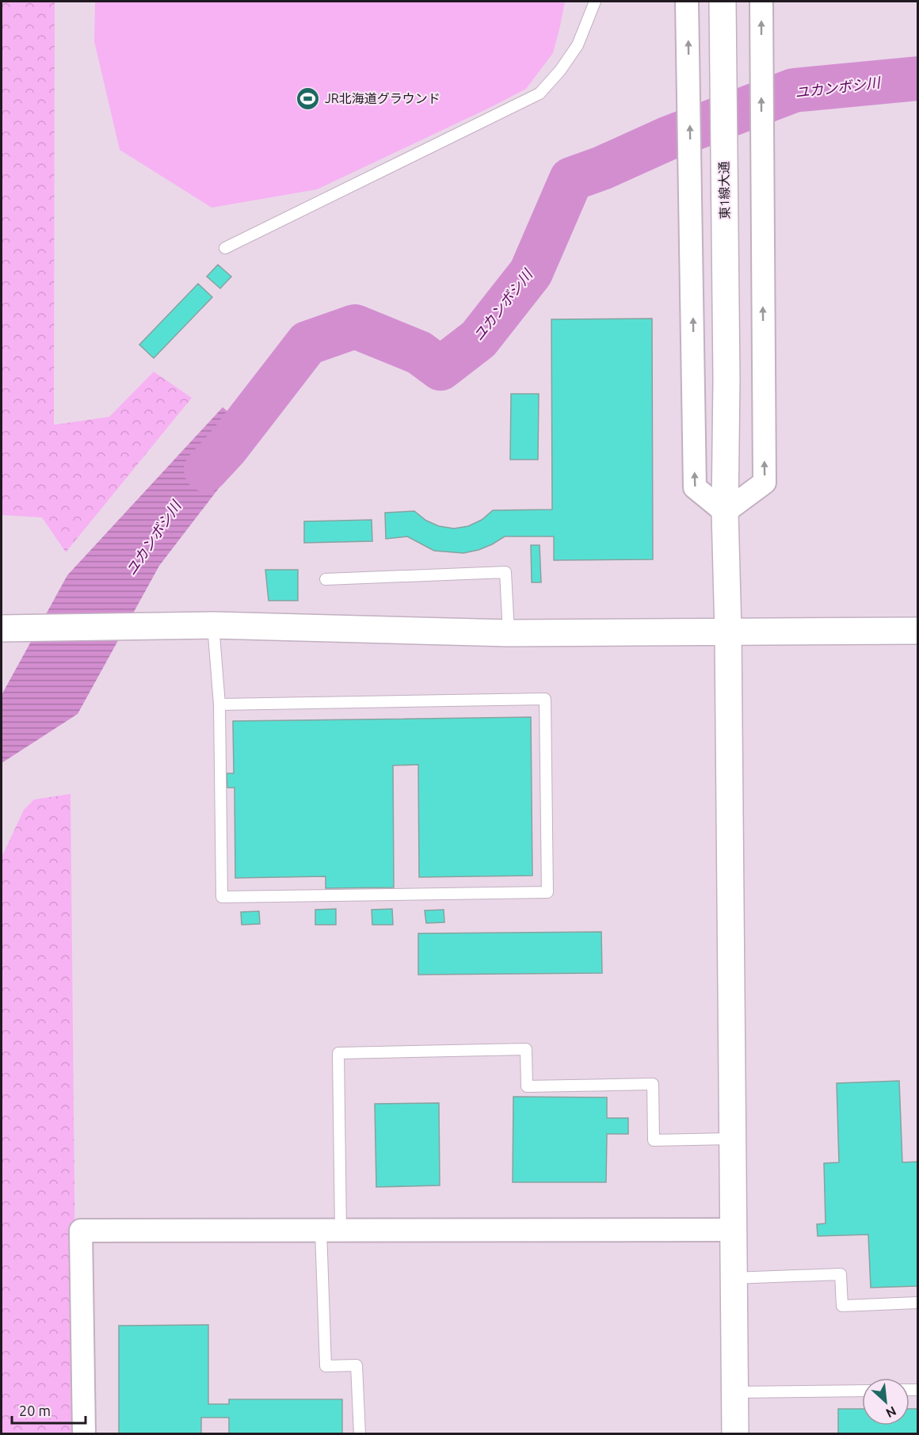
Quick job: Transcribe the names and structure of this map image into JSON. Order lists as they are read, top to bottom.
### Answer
{
  "streets": {
    "street": ["東1線大通"]
  },
  "water": ["ユカンボシ川"],
  "places": {
    "sports": ["JR北海道グラウンド"]
  },
  "scale_bar": "20 m",
  "north": "bottom right"
}
